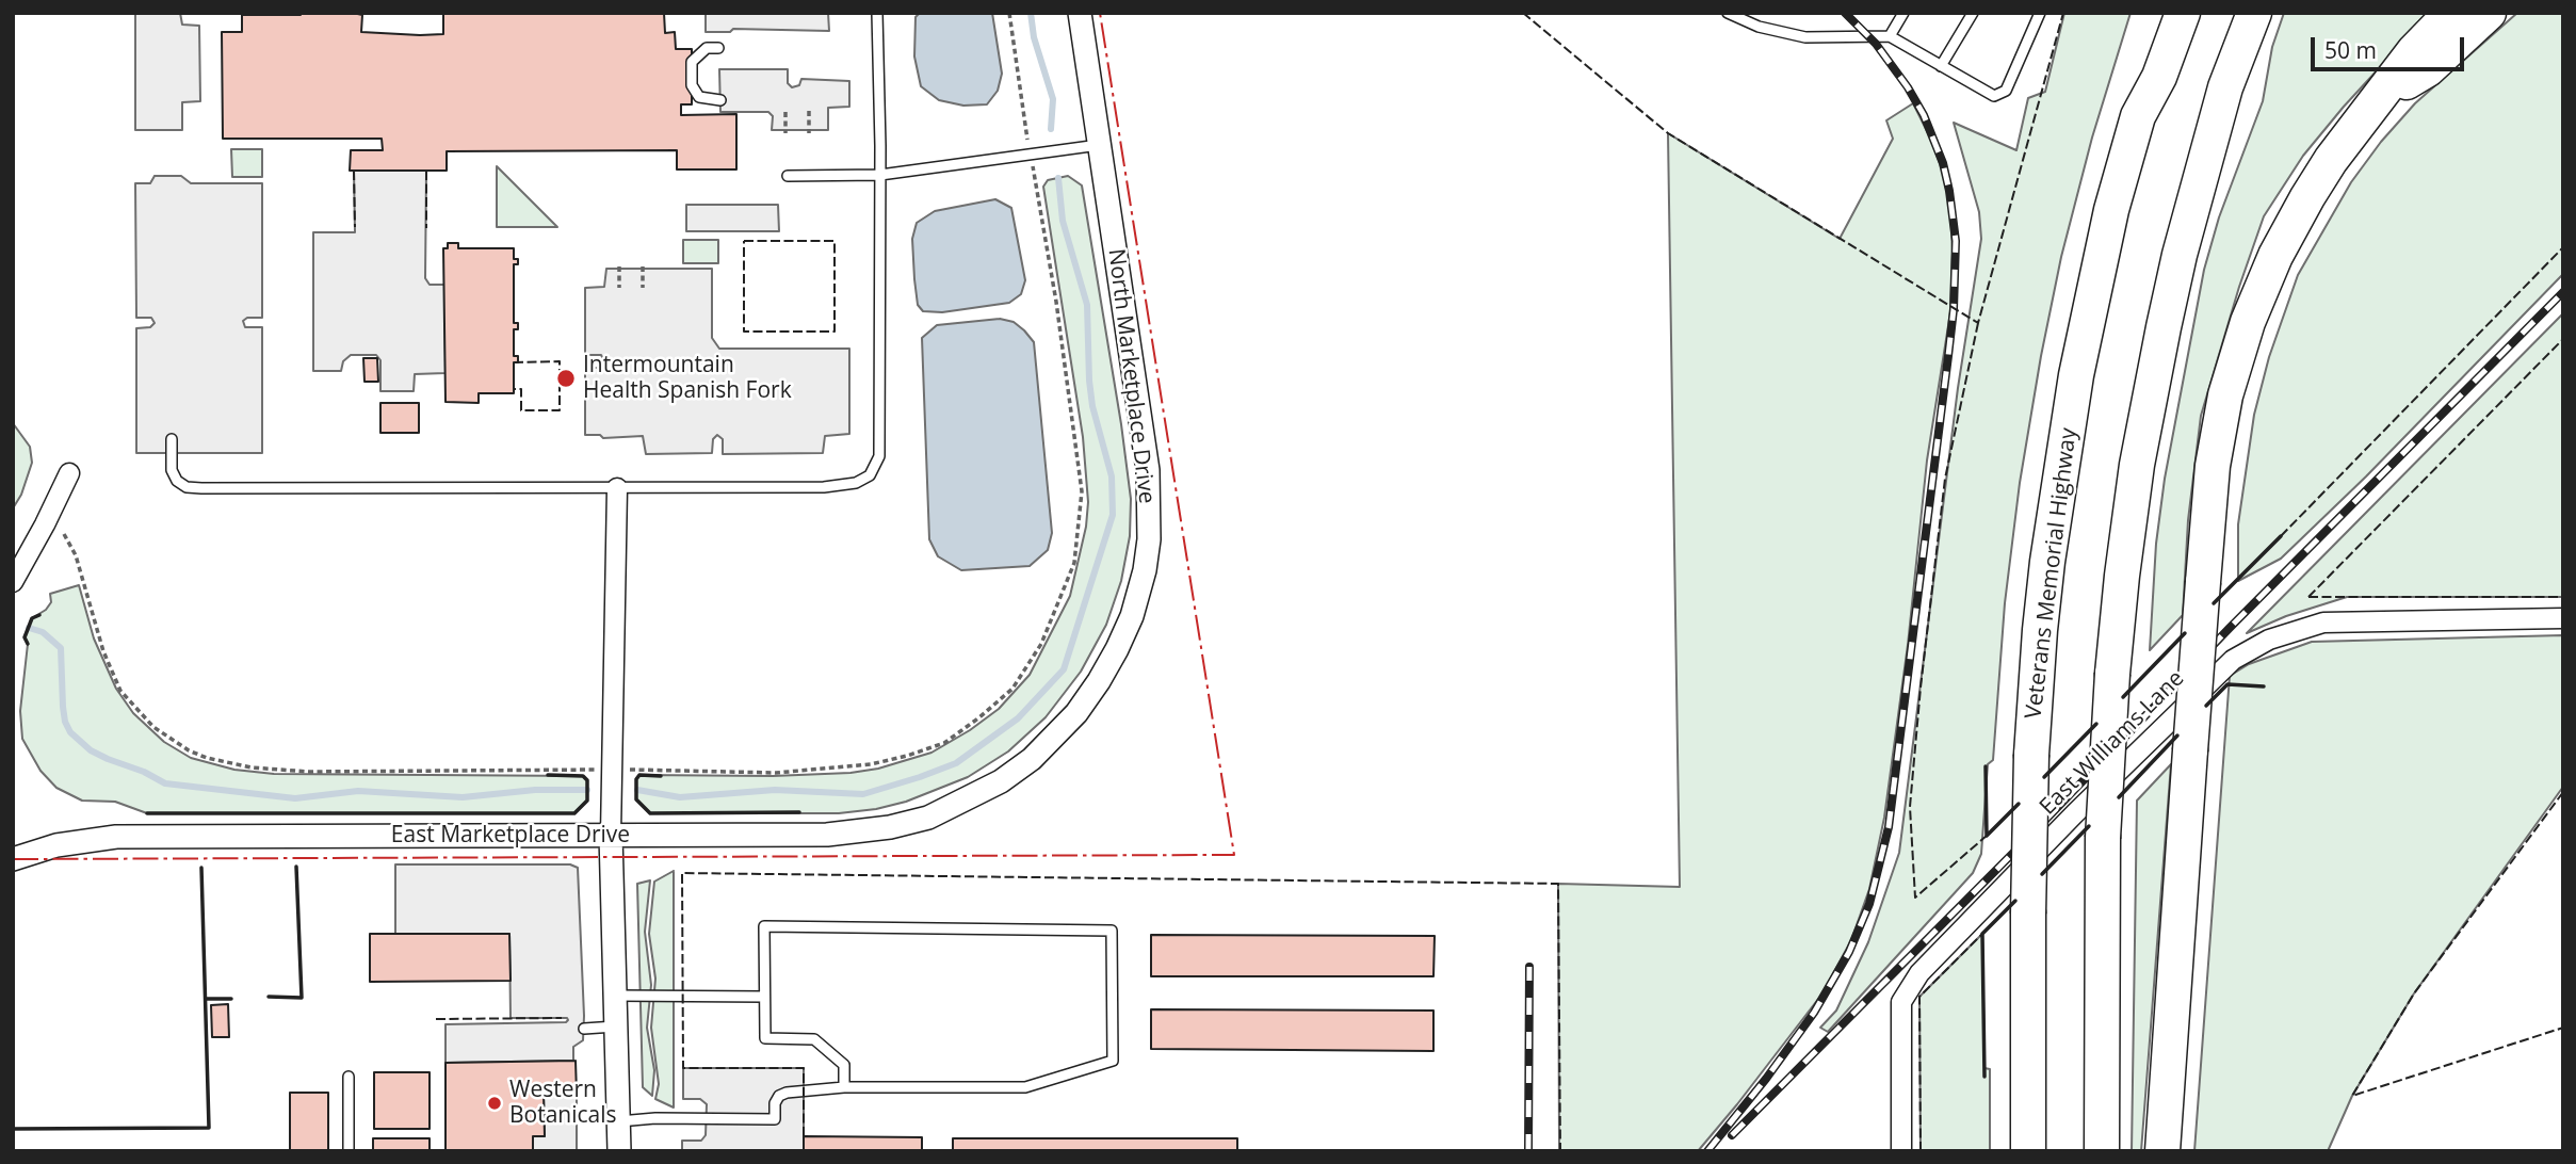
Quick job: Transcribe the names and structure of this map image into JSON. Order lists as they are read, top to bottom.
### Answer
{
  "streets": {
    "highway": ["Veterans Memorial Highway"],
    "street": ["North Marketplace Drive", "East Williams Lane", "East Marketplace Drive"]
  },
  "crossings": [
    ["North Marketplace Drive", "East Marketplace Drive"]
  ],
  "places": ["Intermountain Health Spanish Fork", "Western Botanicals"],
  "scale_bar": "50 m"
}
